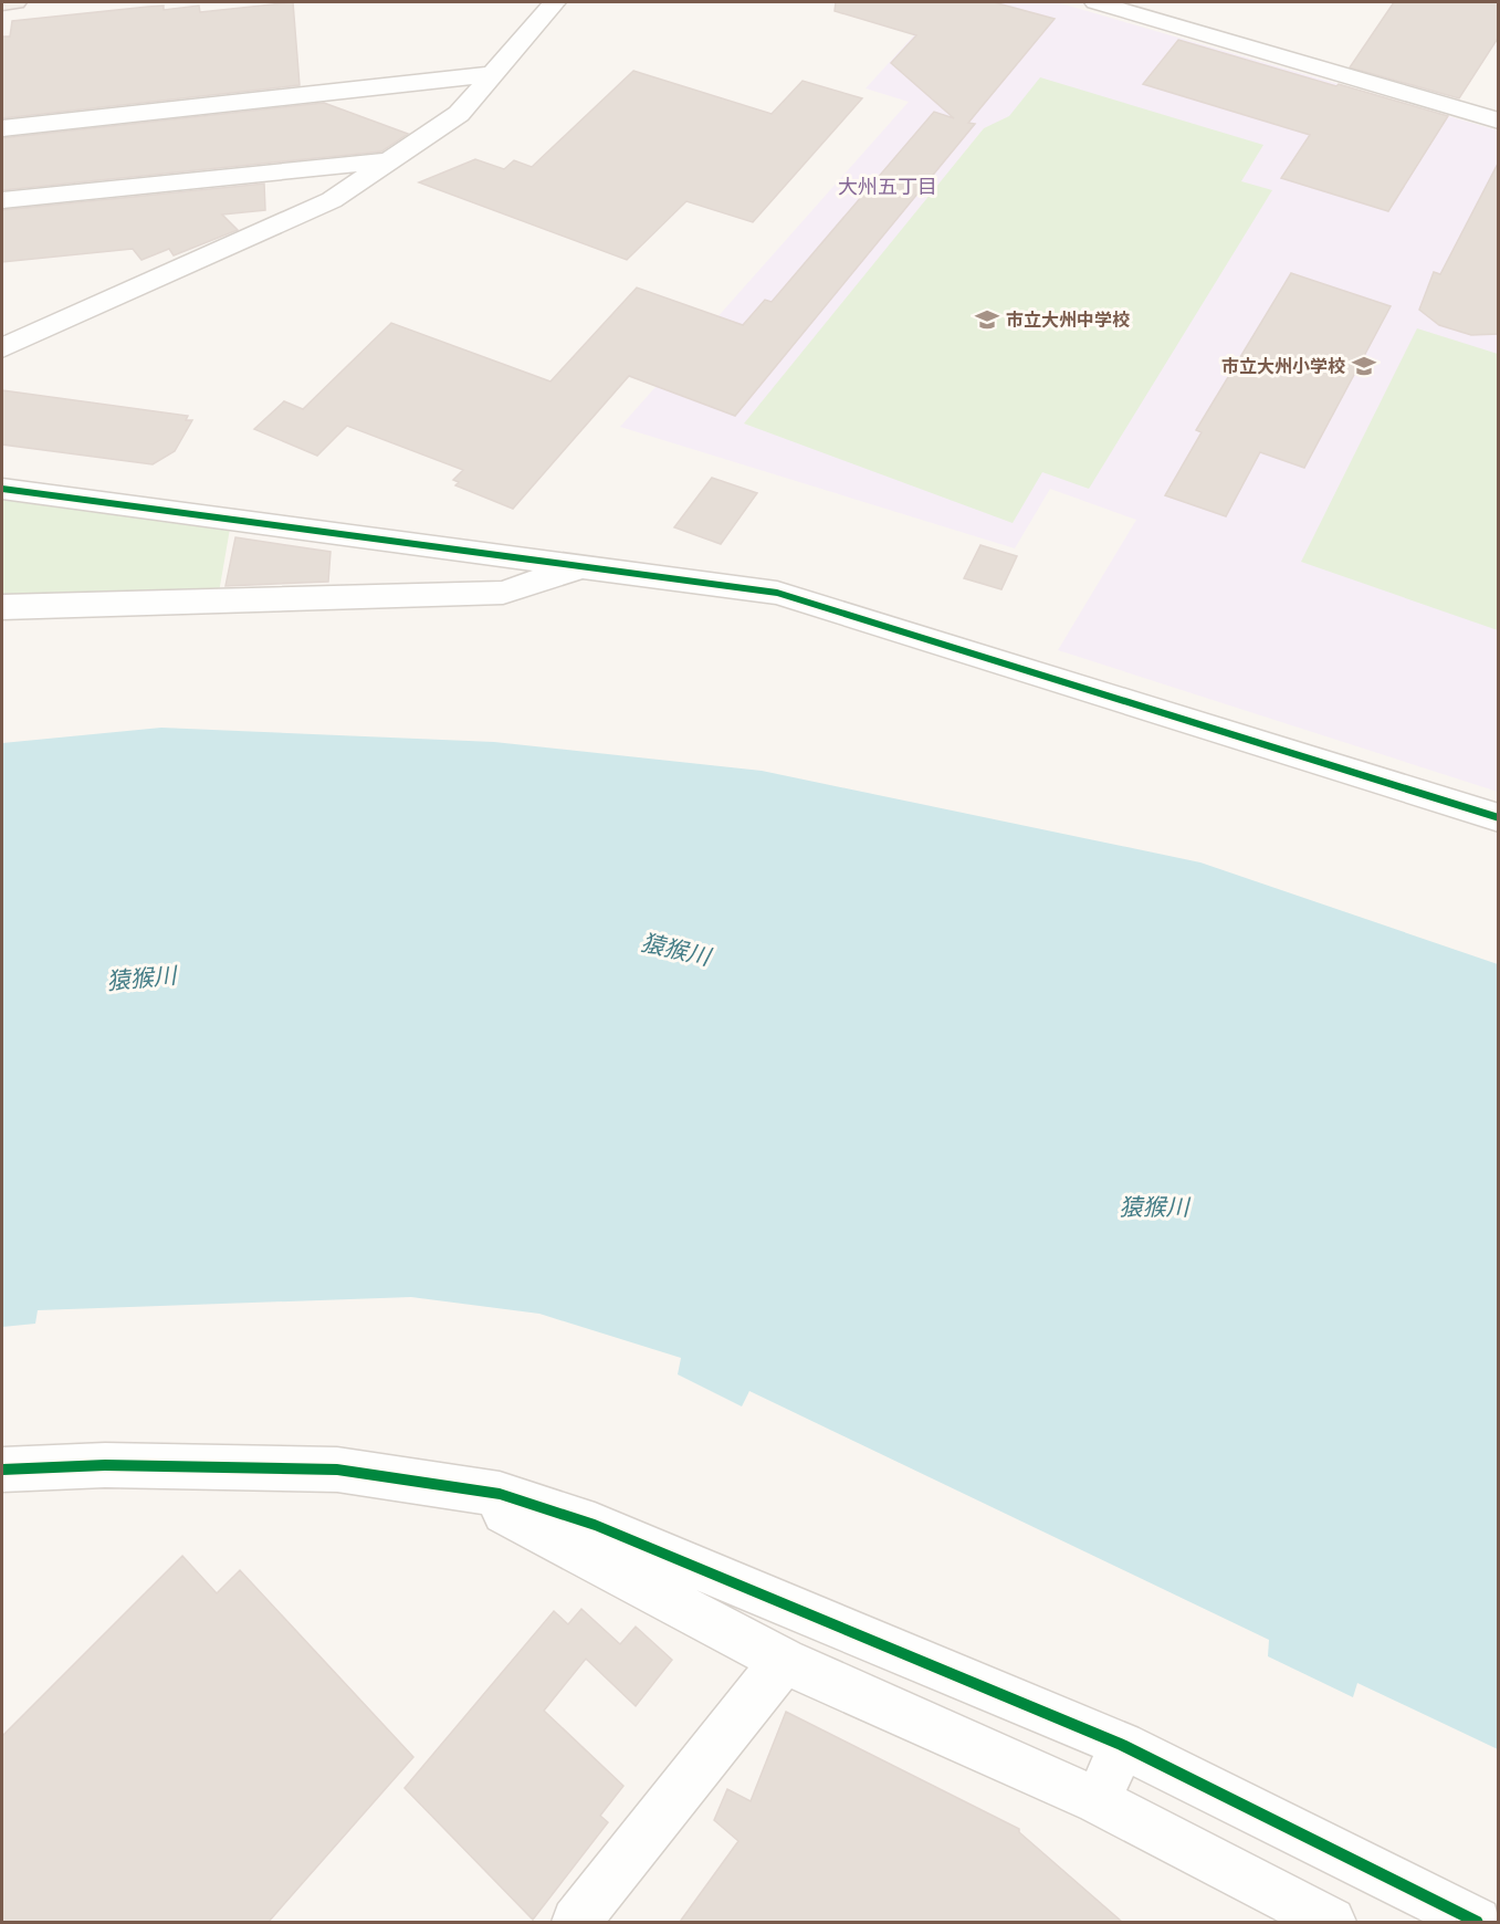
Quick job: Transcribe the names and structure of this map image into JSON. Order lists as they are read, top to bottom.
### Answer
{
  "districts": ["大州五丁目"],
  "water": ["猿猴川"],
  "places": {
    "school or university": ["市立大州中学校", "市立大州小学校"]
  }
}
